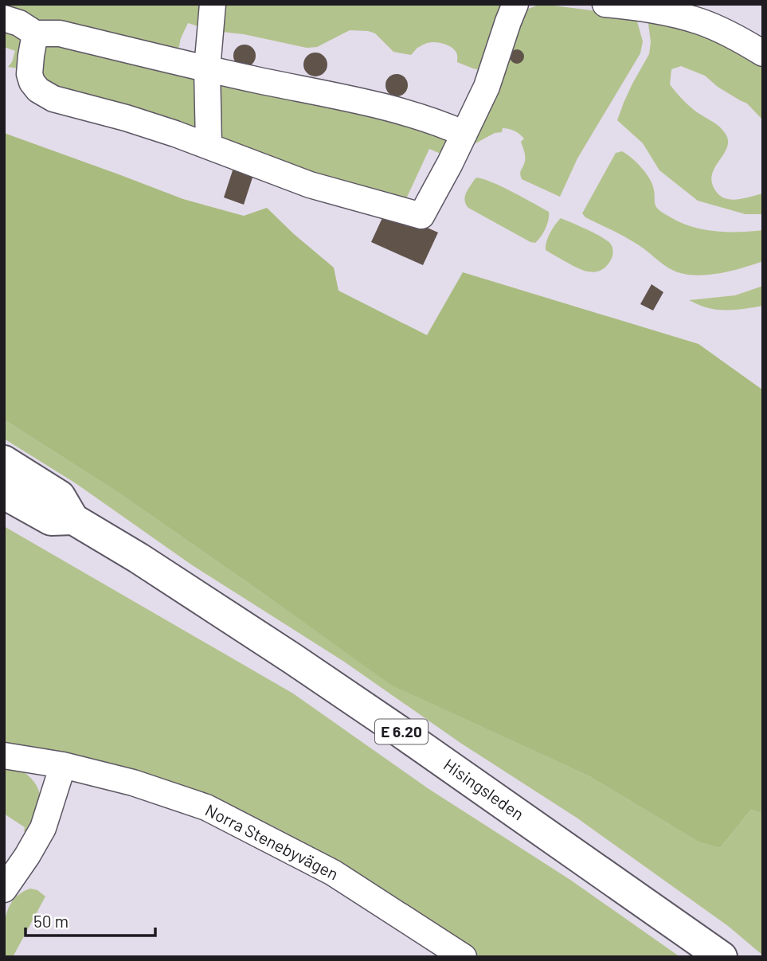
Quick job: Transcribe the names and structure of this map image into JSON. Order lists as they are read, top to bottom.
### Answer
{
  "streets": {
    "highway": ["E 6.20", "Hisingsleden"],
    "street": ["Norra Stenebyvägen"]
  },
  "scale_bar": "50 m"
}
